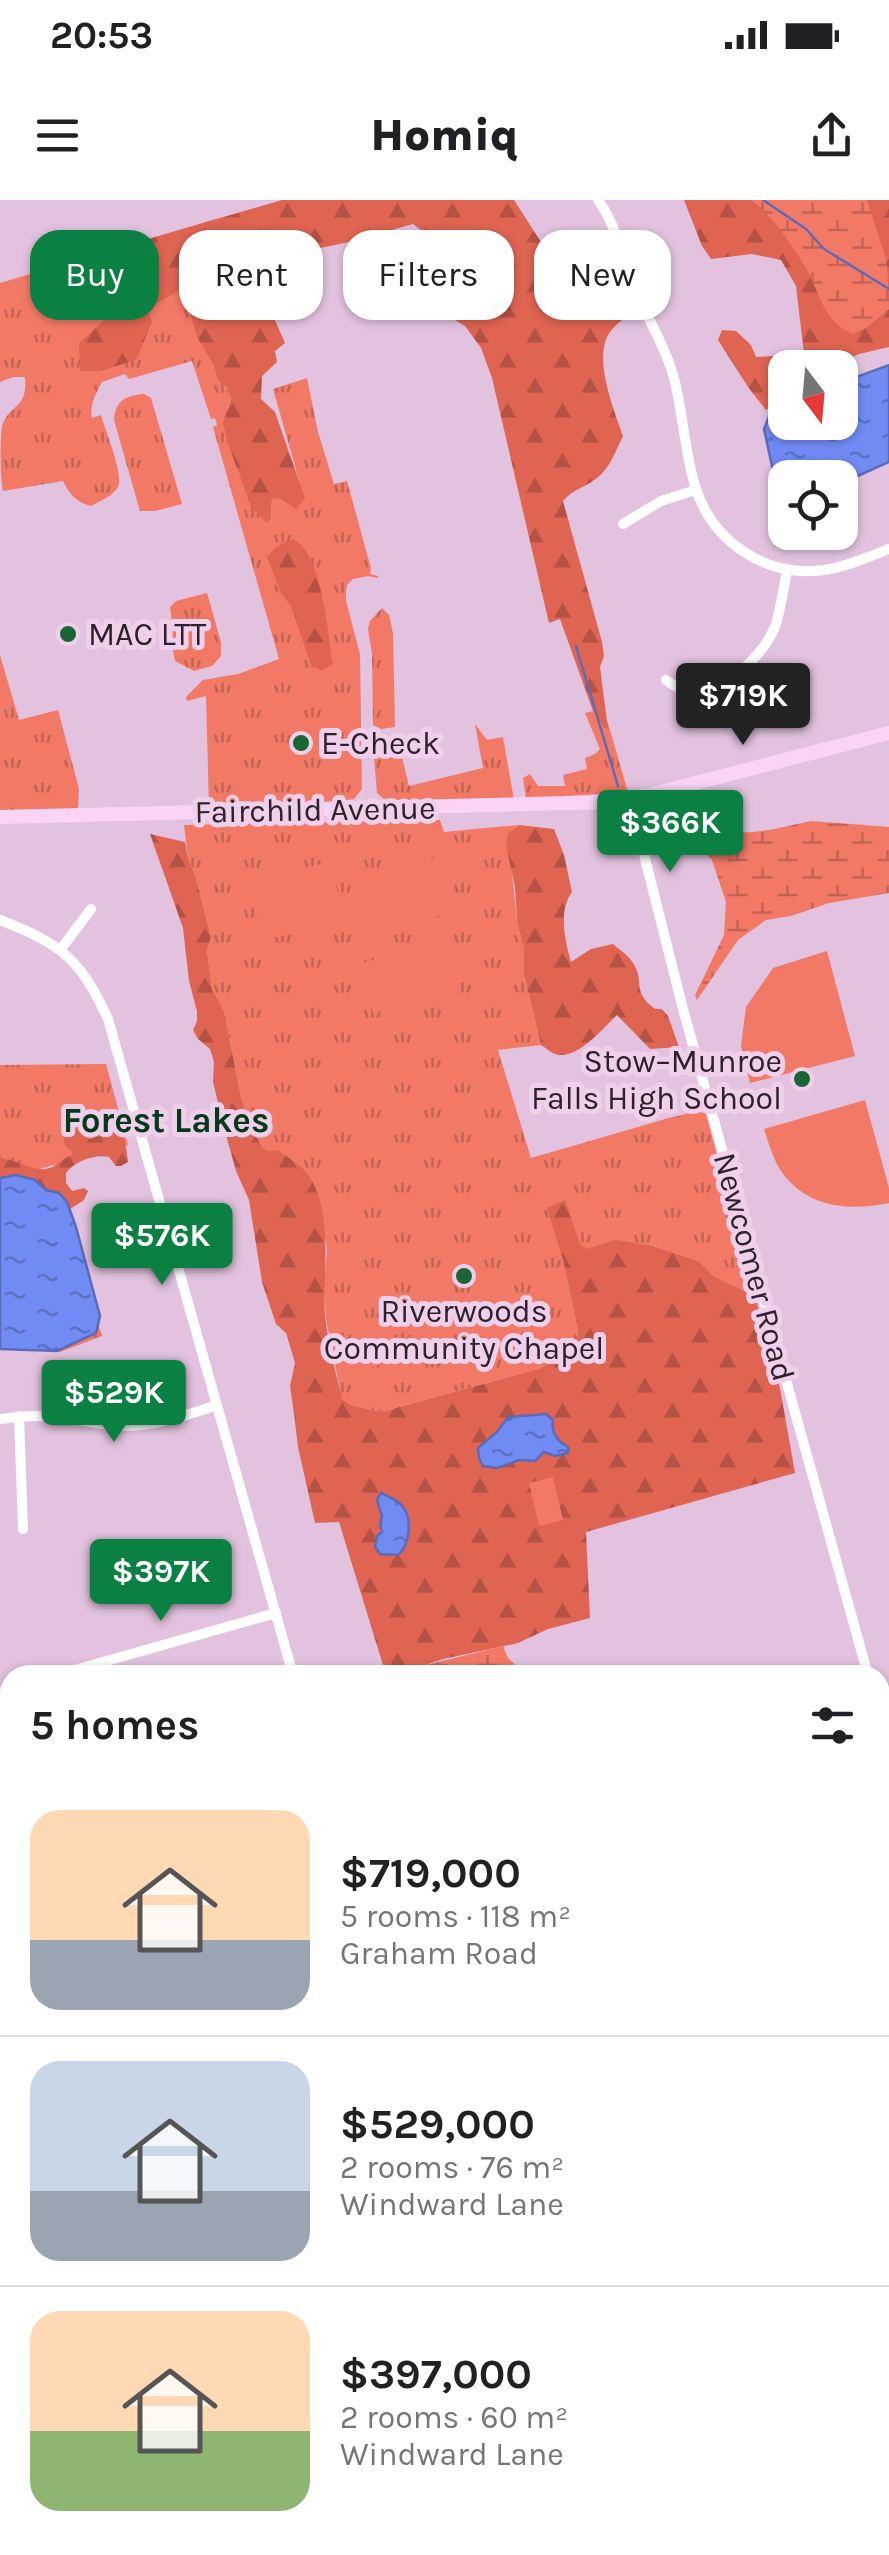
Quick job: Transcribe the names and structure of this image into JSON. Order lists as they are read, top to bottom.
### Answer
{
  "streets": {
    "main road": ["Fairchild Avenue"],
    "street": ["Newcomer Road"]
  },
  "crossings": [
    ["Fairchild Avenue", "Newcomer Road"]
  ],
  "districts": ["Forest Lakes"],
  "places": [
    "MAC LTT",
    "E-Check",
    "Stow–Munroe Falls High School",
    "Riverwoods Community Chapel"
  ],
  "north": "bottom",
  "page": {
    "status": "20:53",
    "header": "Homiq",
    "chip": [
      "Buy",
      "Rent",
      "Filters",
      "New"
    ],
    "price": [
      "$719K",
      "$366K",
      "$576K",
      "$529K",
      "$397K"
    ],
    "heading": "5 homes",
    "list": [
      {
        "name": "$719,000",
        "note": "5 rooms · 118 m² · Graham Road"
      },
      {
        "name": "$529,000",
        "note": "2 rooms · 76 m² · Windward Lane"
      },
      {
        "name": "$397,000",
        "note": "2 rooms · 60 m² · Windward Lane"
      }
    ]
  }
}
